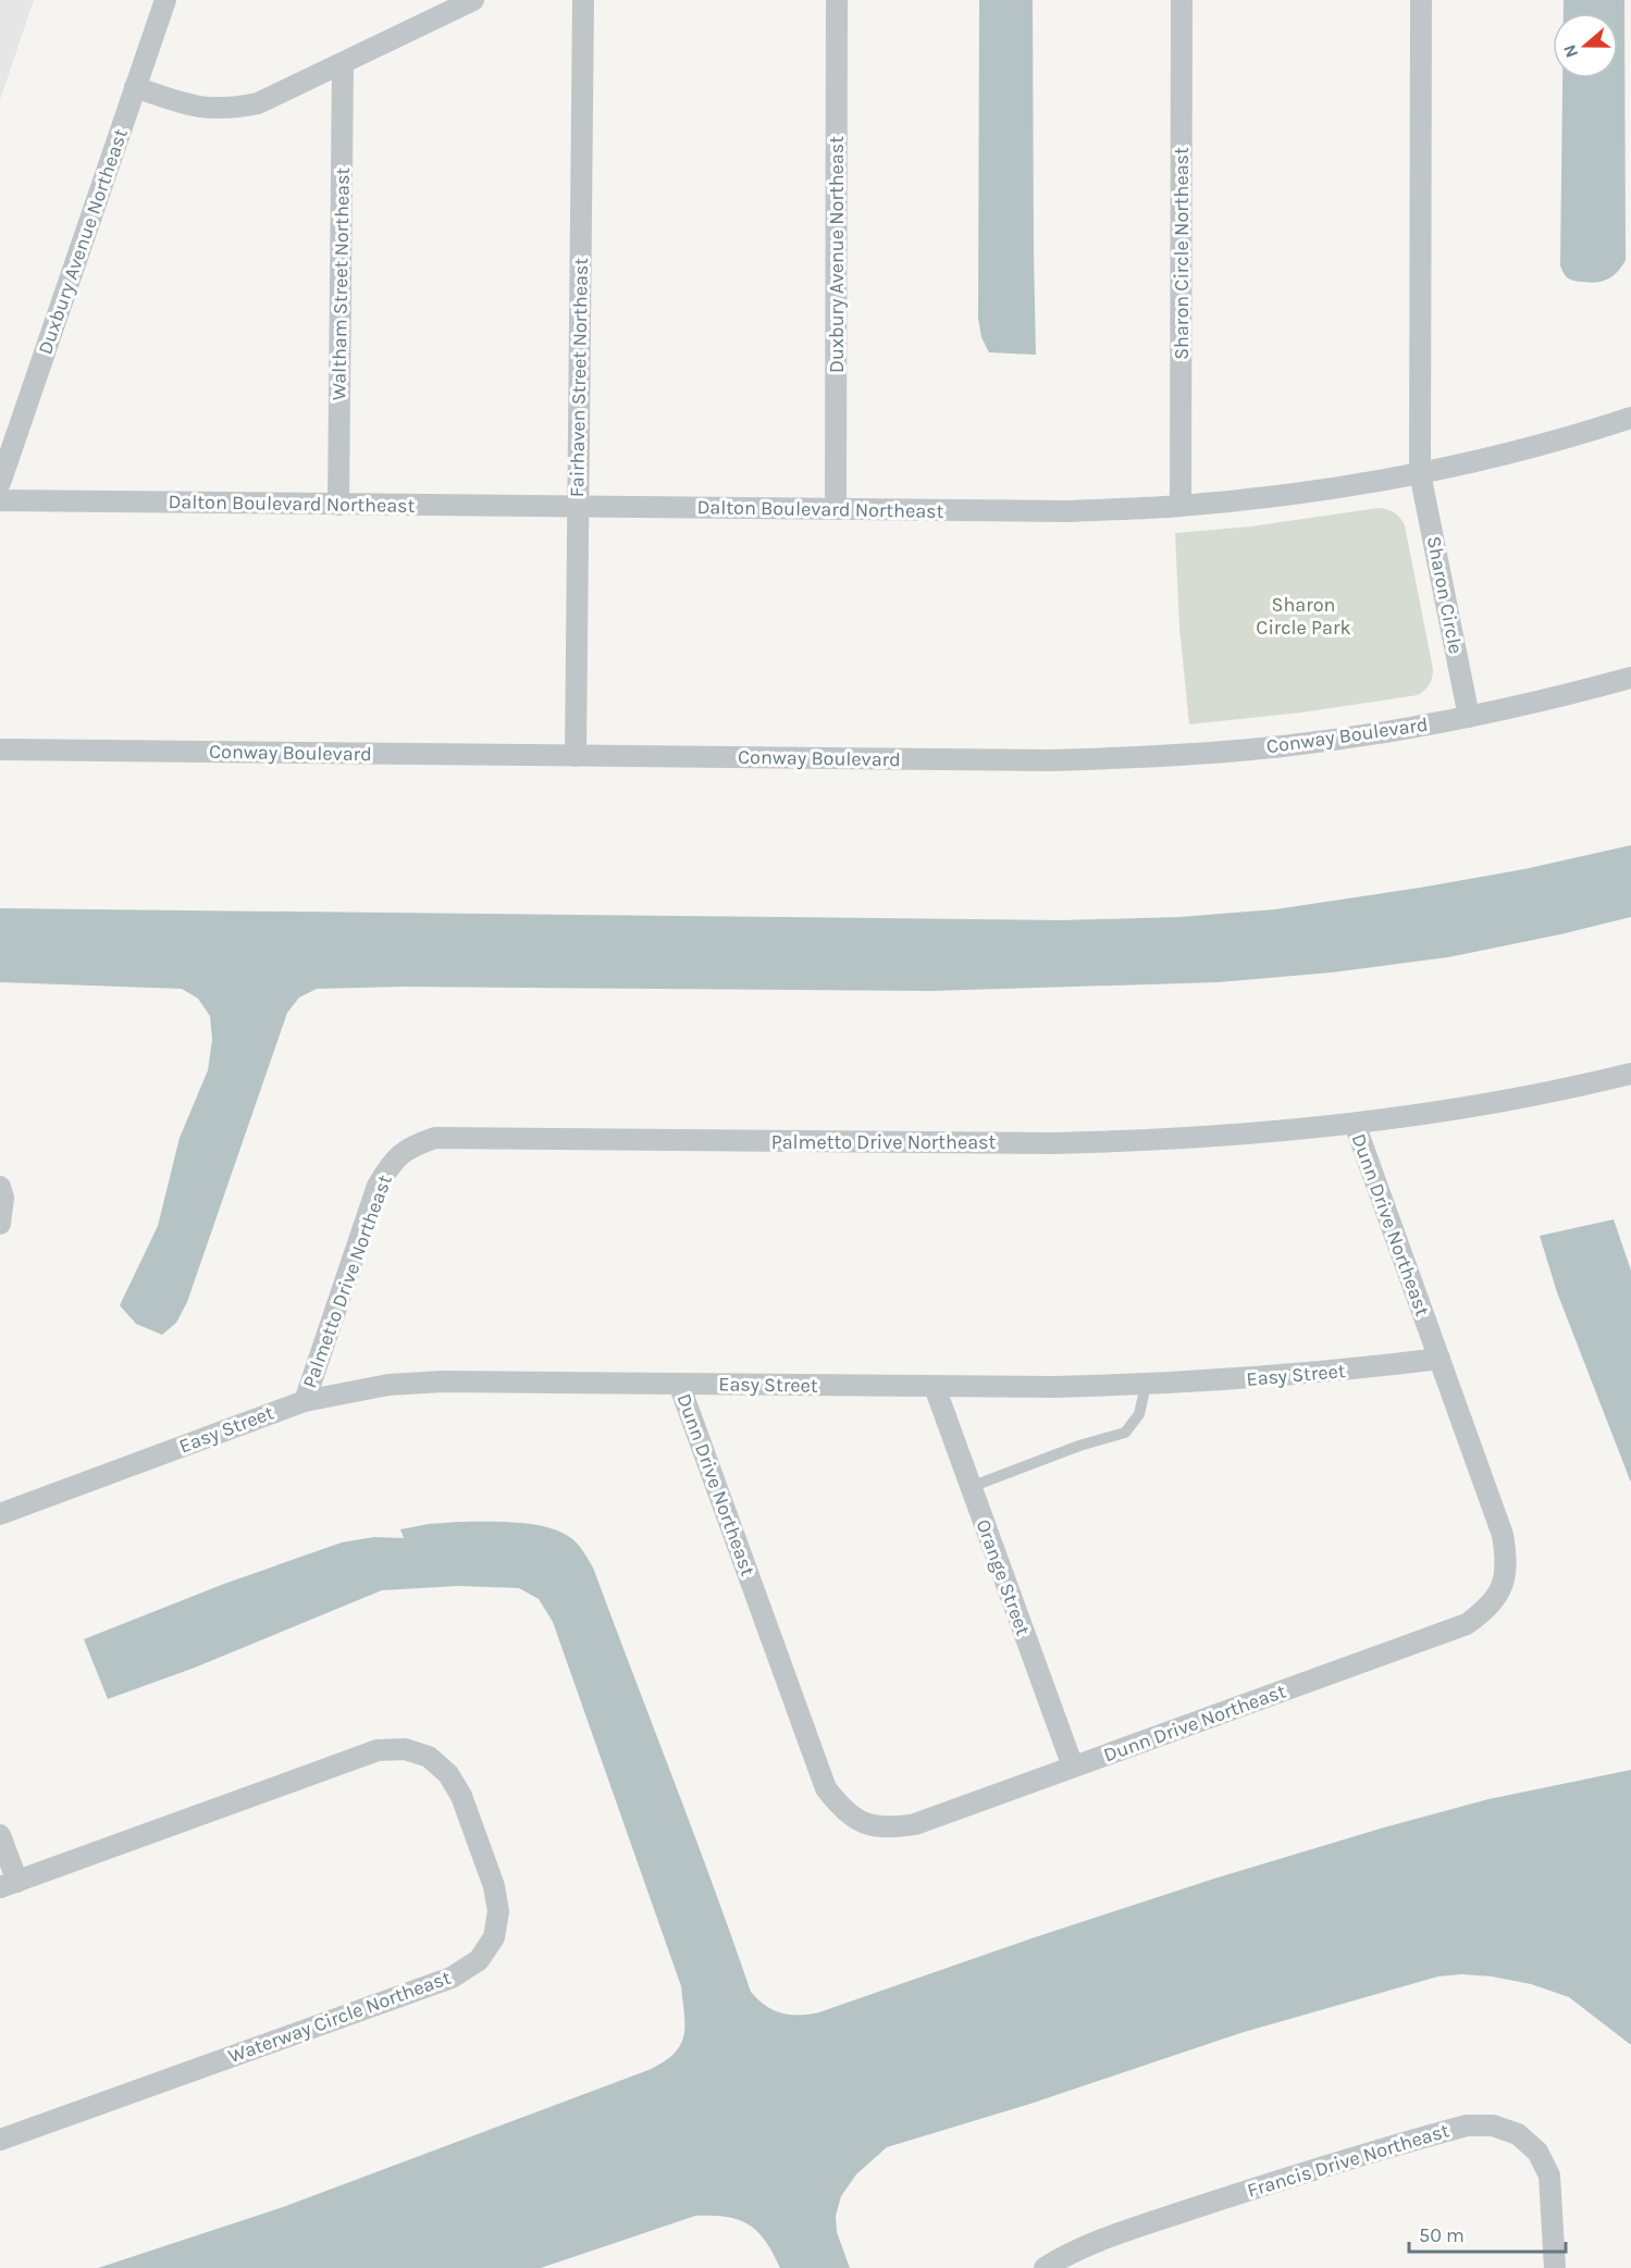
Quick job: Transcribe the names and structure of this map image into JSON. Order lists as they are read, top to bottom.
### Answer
{
  "streets": {
    "street": [
      "Duxbury Avenue Northeast",
      "Sharon Circle Northeast",
      "Waltham Street Northeast",
      "Fairhaven Street Northeast",
      "Dalton Boulevard Northeast",
      "Sharon Circle",
      "Conway Boulevard",
      "Palmetto Drive Northeast",
      "Dunn Drive Northeast",
      "Easy Street",
      "Orange Street",
      "Waterway Circle Northeast",
      "Francis Drive Northeast"
    ]
  },
  "crossings": [
    ["Duxbury Avenue Northeast", "Dalton Boulevard Northeast"],
    ["Sharon Circle Northeast", "Dalton Boulevard Northeast"],
    ["Waltham Street Northeast", "Dalton Boulevard Northeast"],
    ["Fairhaven Street Northeast", "Dalton Boulevard Northeast"],
    ["Fairhaven Street Northeast", "Conway Boulevard"],
    ["Dalton Boulevard Northeast", "Sharon Circle"],
    ["Sharon Circle", "Conway Boulevard"],
    ["Palmetto Drive Northeast", "Dunn Drive Northeast"],
    ["Palmetto Drive Northeast", "Easy Street"],
    ["Dunn Drive Northeast", "Easy Street"],
    ["Dunn Drive Northeast", "Orange Street"],
    ["Easy Street", "Orange Street"]
  ],
  "parks": ["Sharon Circle Park"],
  "scale_bar": "50 m",
  "north": "left"
}
